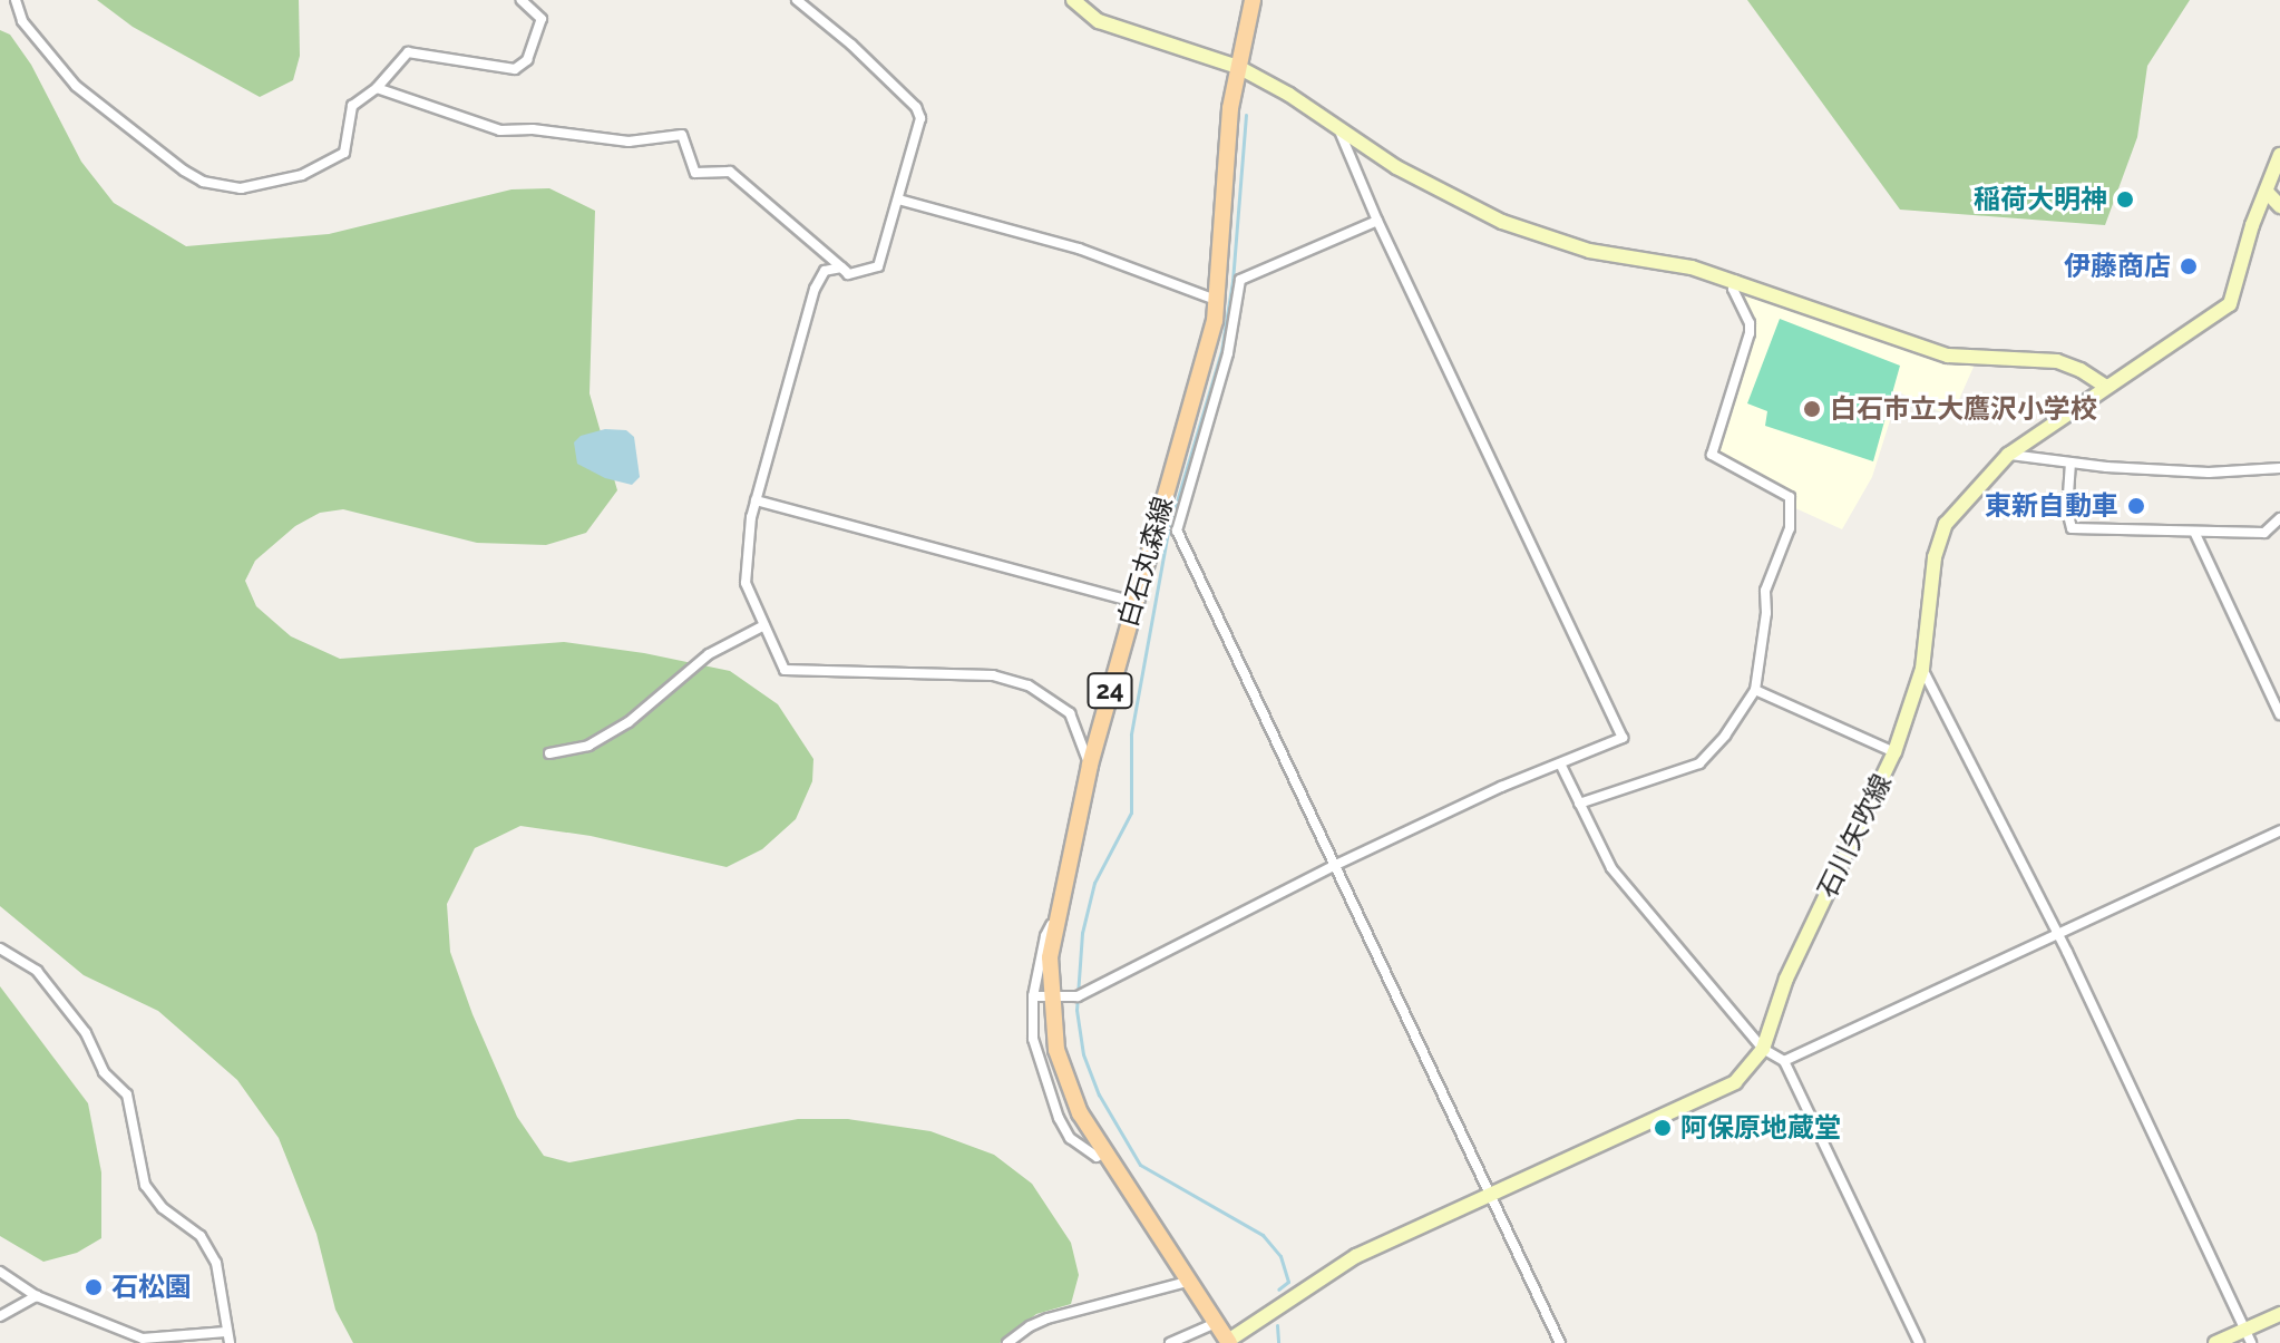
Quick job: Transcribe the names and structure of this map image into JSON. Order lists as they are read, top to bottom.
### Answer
{
  "streets": {
    "main road": ["白石丸森線", "24", "石川矢吹線"]
  },
  "crossings": [
    ["白石丸森線", "石川矢吹線"]
  ],
  "places": [
    "稲荷大明神",
    "伊藤商店",
    "白石市立大鷹沢小学校",
    "東新自動車",
    "阿保原地蔵堂",
    "石松園"
  ]
}
